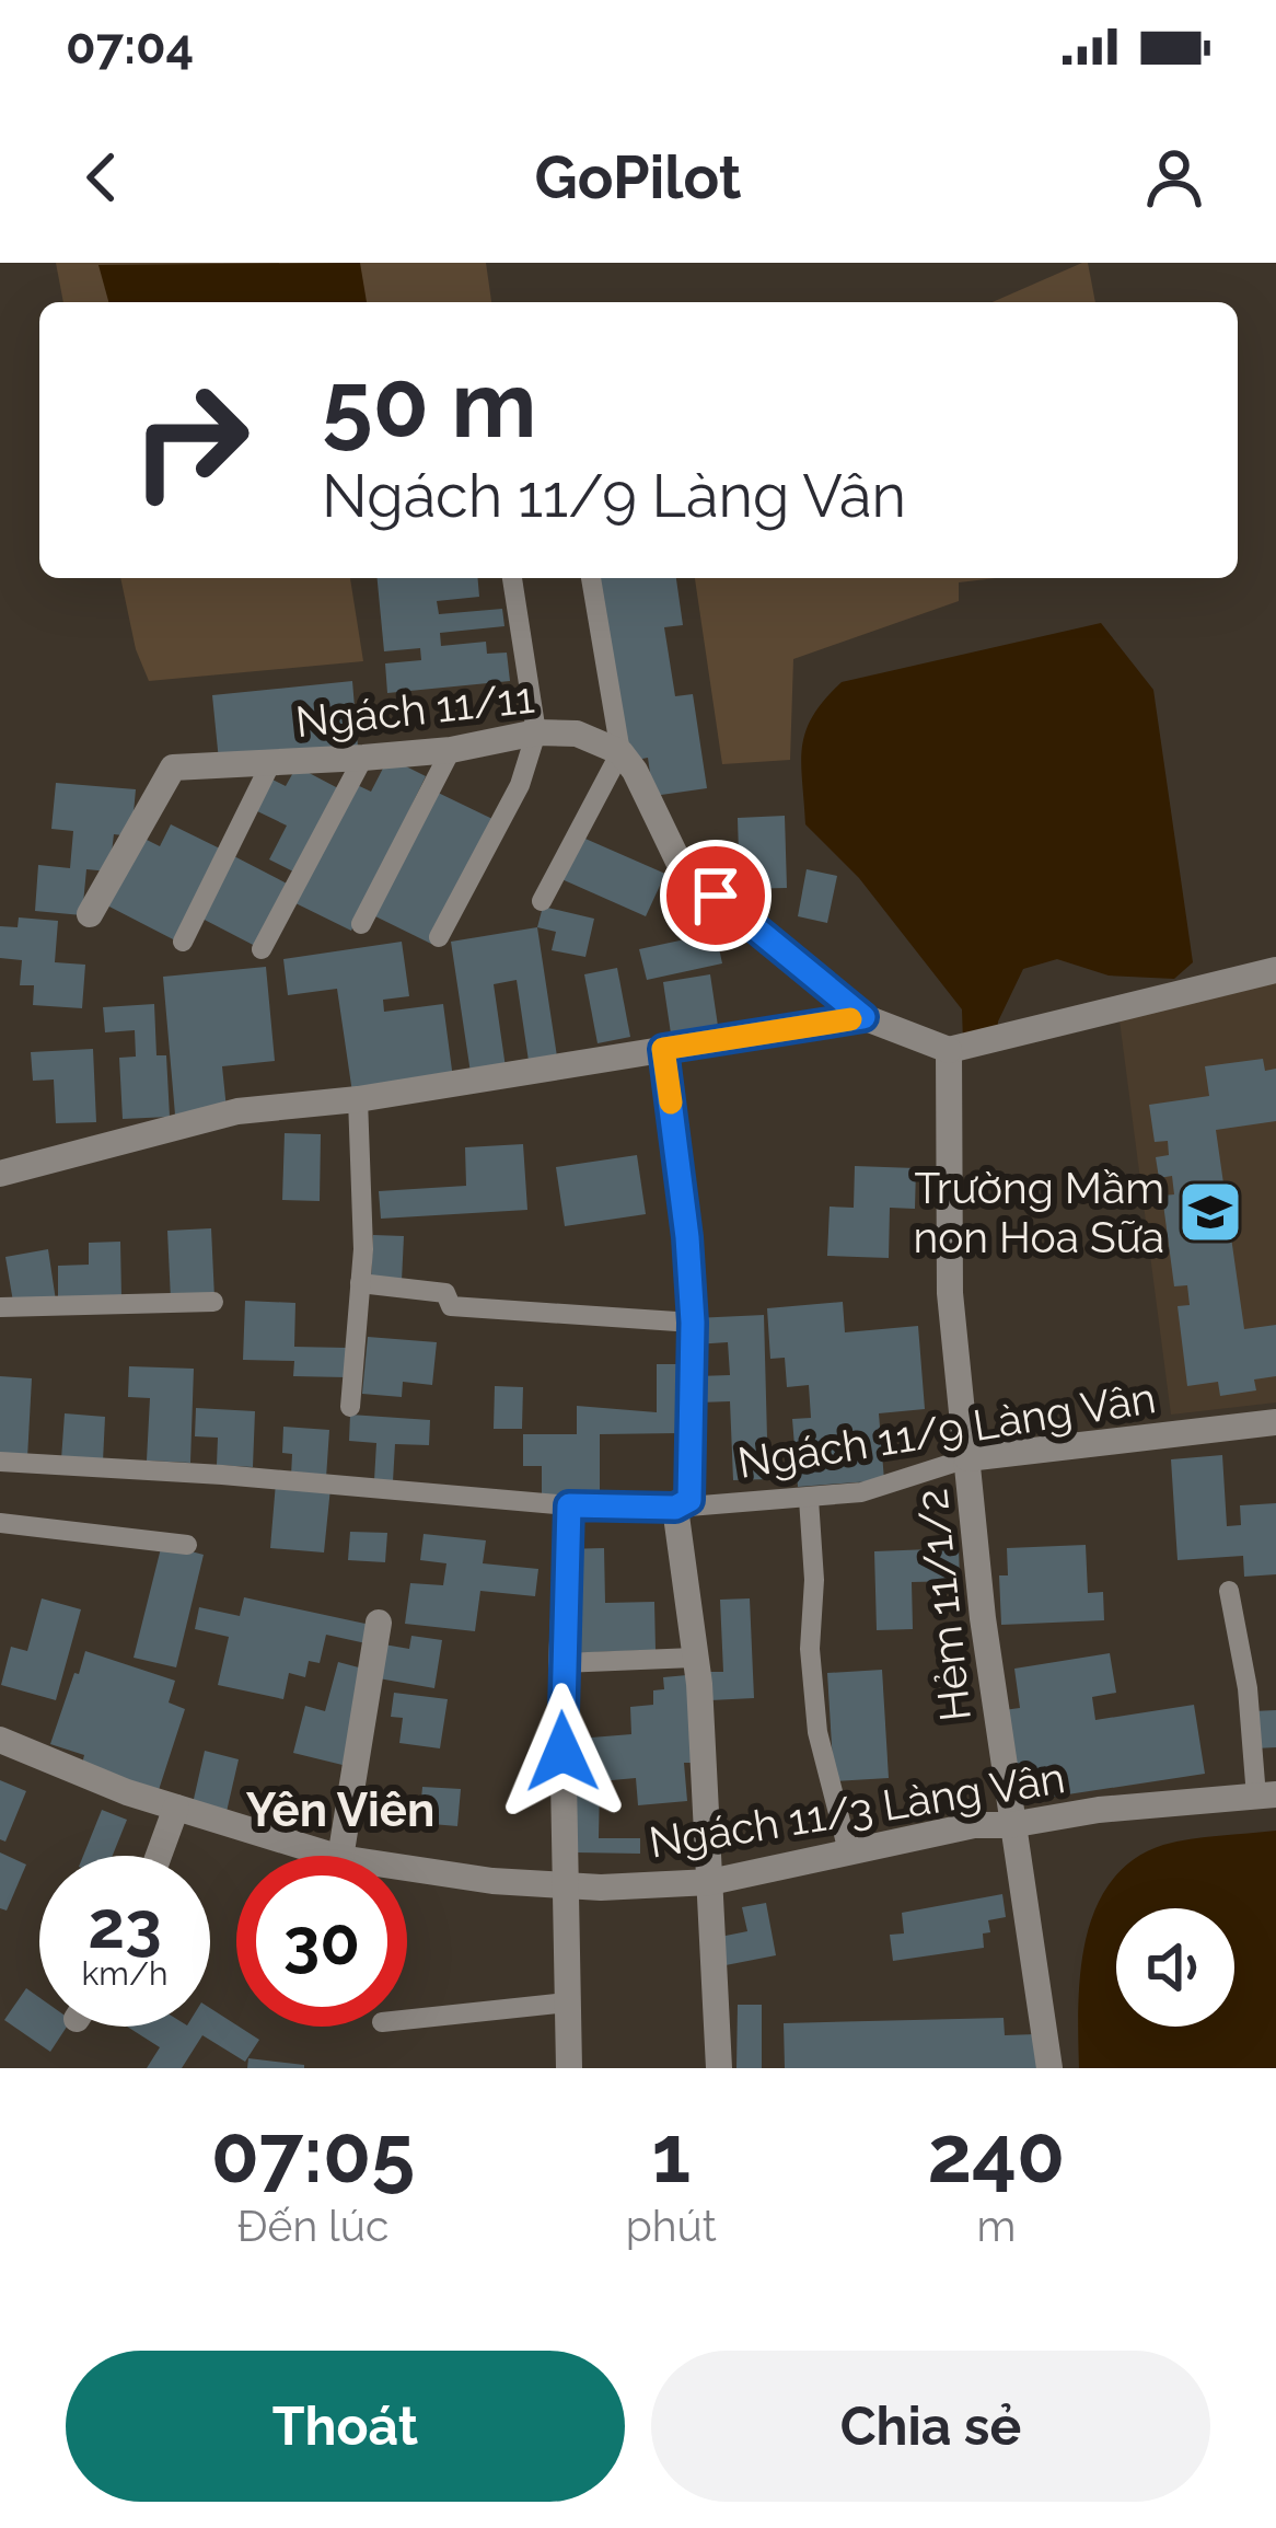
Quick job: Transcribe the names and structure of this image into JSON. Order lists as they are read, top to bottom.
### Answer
{
  "streets": {
    "street": [
      "Ngách 11/11",
      "Ngách 11/9 Làng Vân",
      "Hẻm 11/1/2",
      "Ngách 11/3 Làng Vân"
    ]
  },
  "crossings": [
    ["Ngách 11/9 Làng Vân", "Hẻm 11/1/2"],
    ["Hẻm 11/1/2", "Ngách 11/3 Làng Vân"]
  ],
  "districts": ["Yên Viên"],
  "places": {
    "school or university": ["Trường Mầm non Hoa Sữa"]
  },
  "page": {
    "status": "07:04",
    "header": "GoPilot",
    "turn": ["50 m", "Ngách 11/9 Làng Vân"],
    "speed": "23 km/h",
    "limit": "30",
    "eta": [
      "07:05",
      "Đến lúc",
      "1",
      "phút",
      "240",
      "m"
    ],
    "buttons": ["Thoát", "Chia sẻ"]
  }
}
